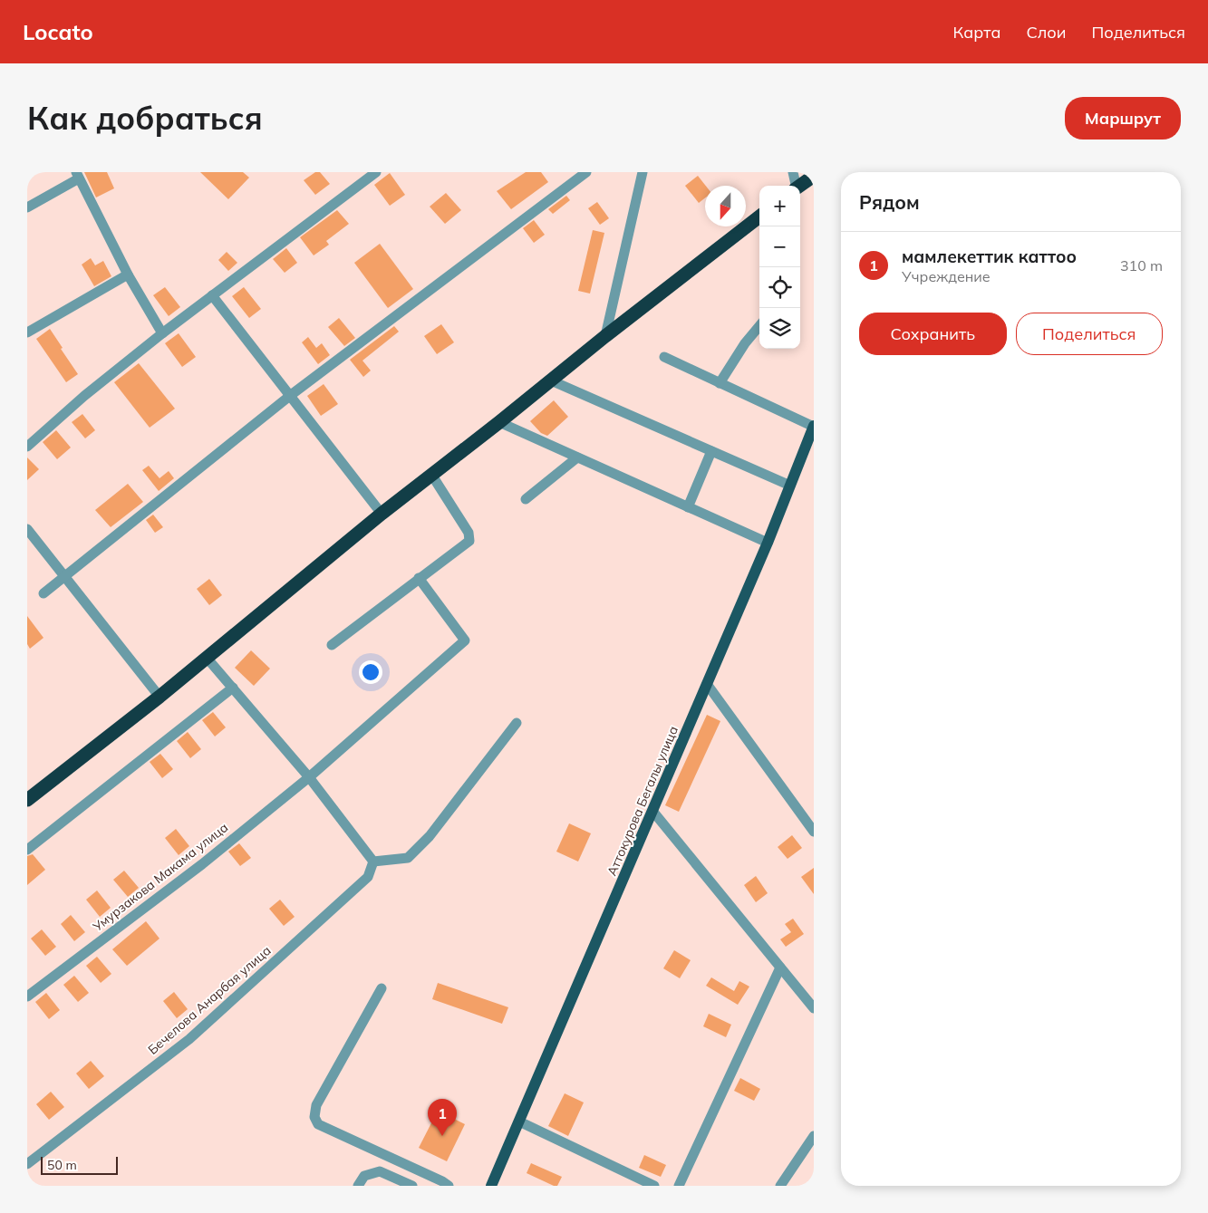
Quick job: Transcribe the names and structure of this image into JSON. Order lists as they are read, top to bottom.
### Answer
{
  "streets": {
    "main road": ["Аттокурова Бегалы улица"],
    "street": ["Умурзакова Макама улица", "Бечелова Анарбая улица"]
  },
  "scale_bar": "50 m",
  "north": "bottom",
  "page": {
    "header": "Locato",
    "nav": ["Карта", "Слои", "Поделиться"],
    "buttons": [
      "Маршрут",
      ["Сохранить", "Поделиться"]
    ],
    "title": "Как добраться",
    "heading": "Рядом",
    "map_buttons": ["+", "−"],
    "list": [
      {
        "mark": "1",
        "name": "мамлекеттик каттоо",
        "note": "Учреждение",
        "value": "310 m"
      }
    ],
    "pins": "1",
    "scale": "50 m"
  }
}
